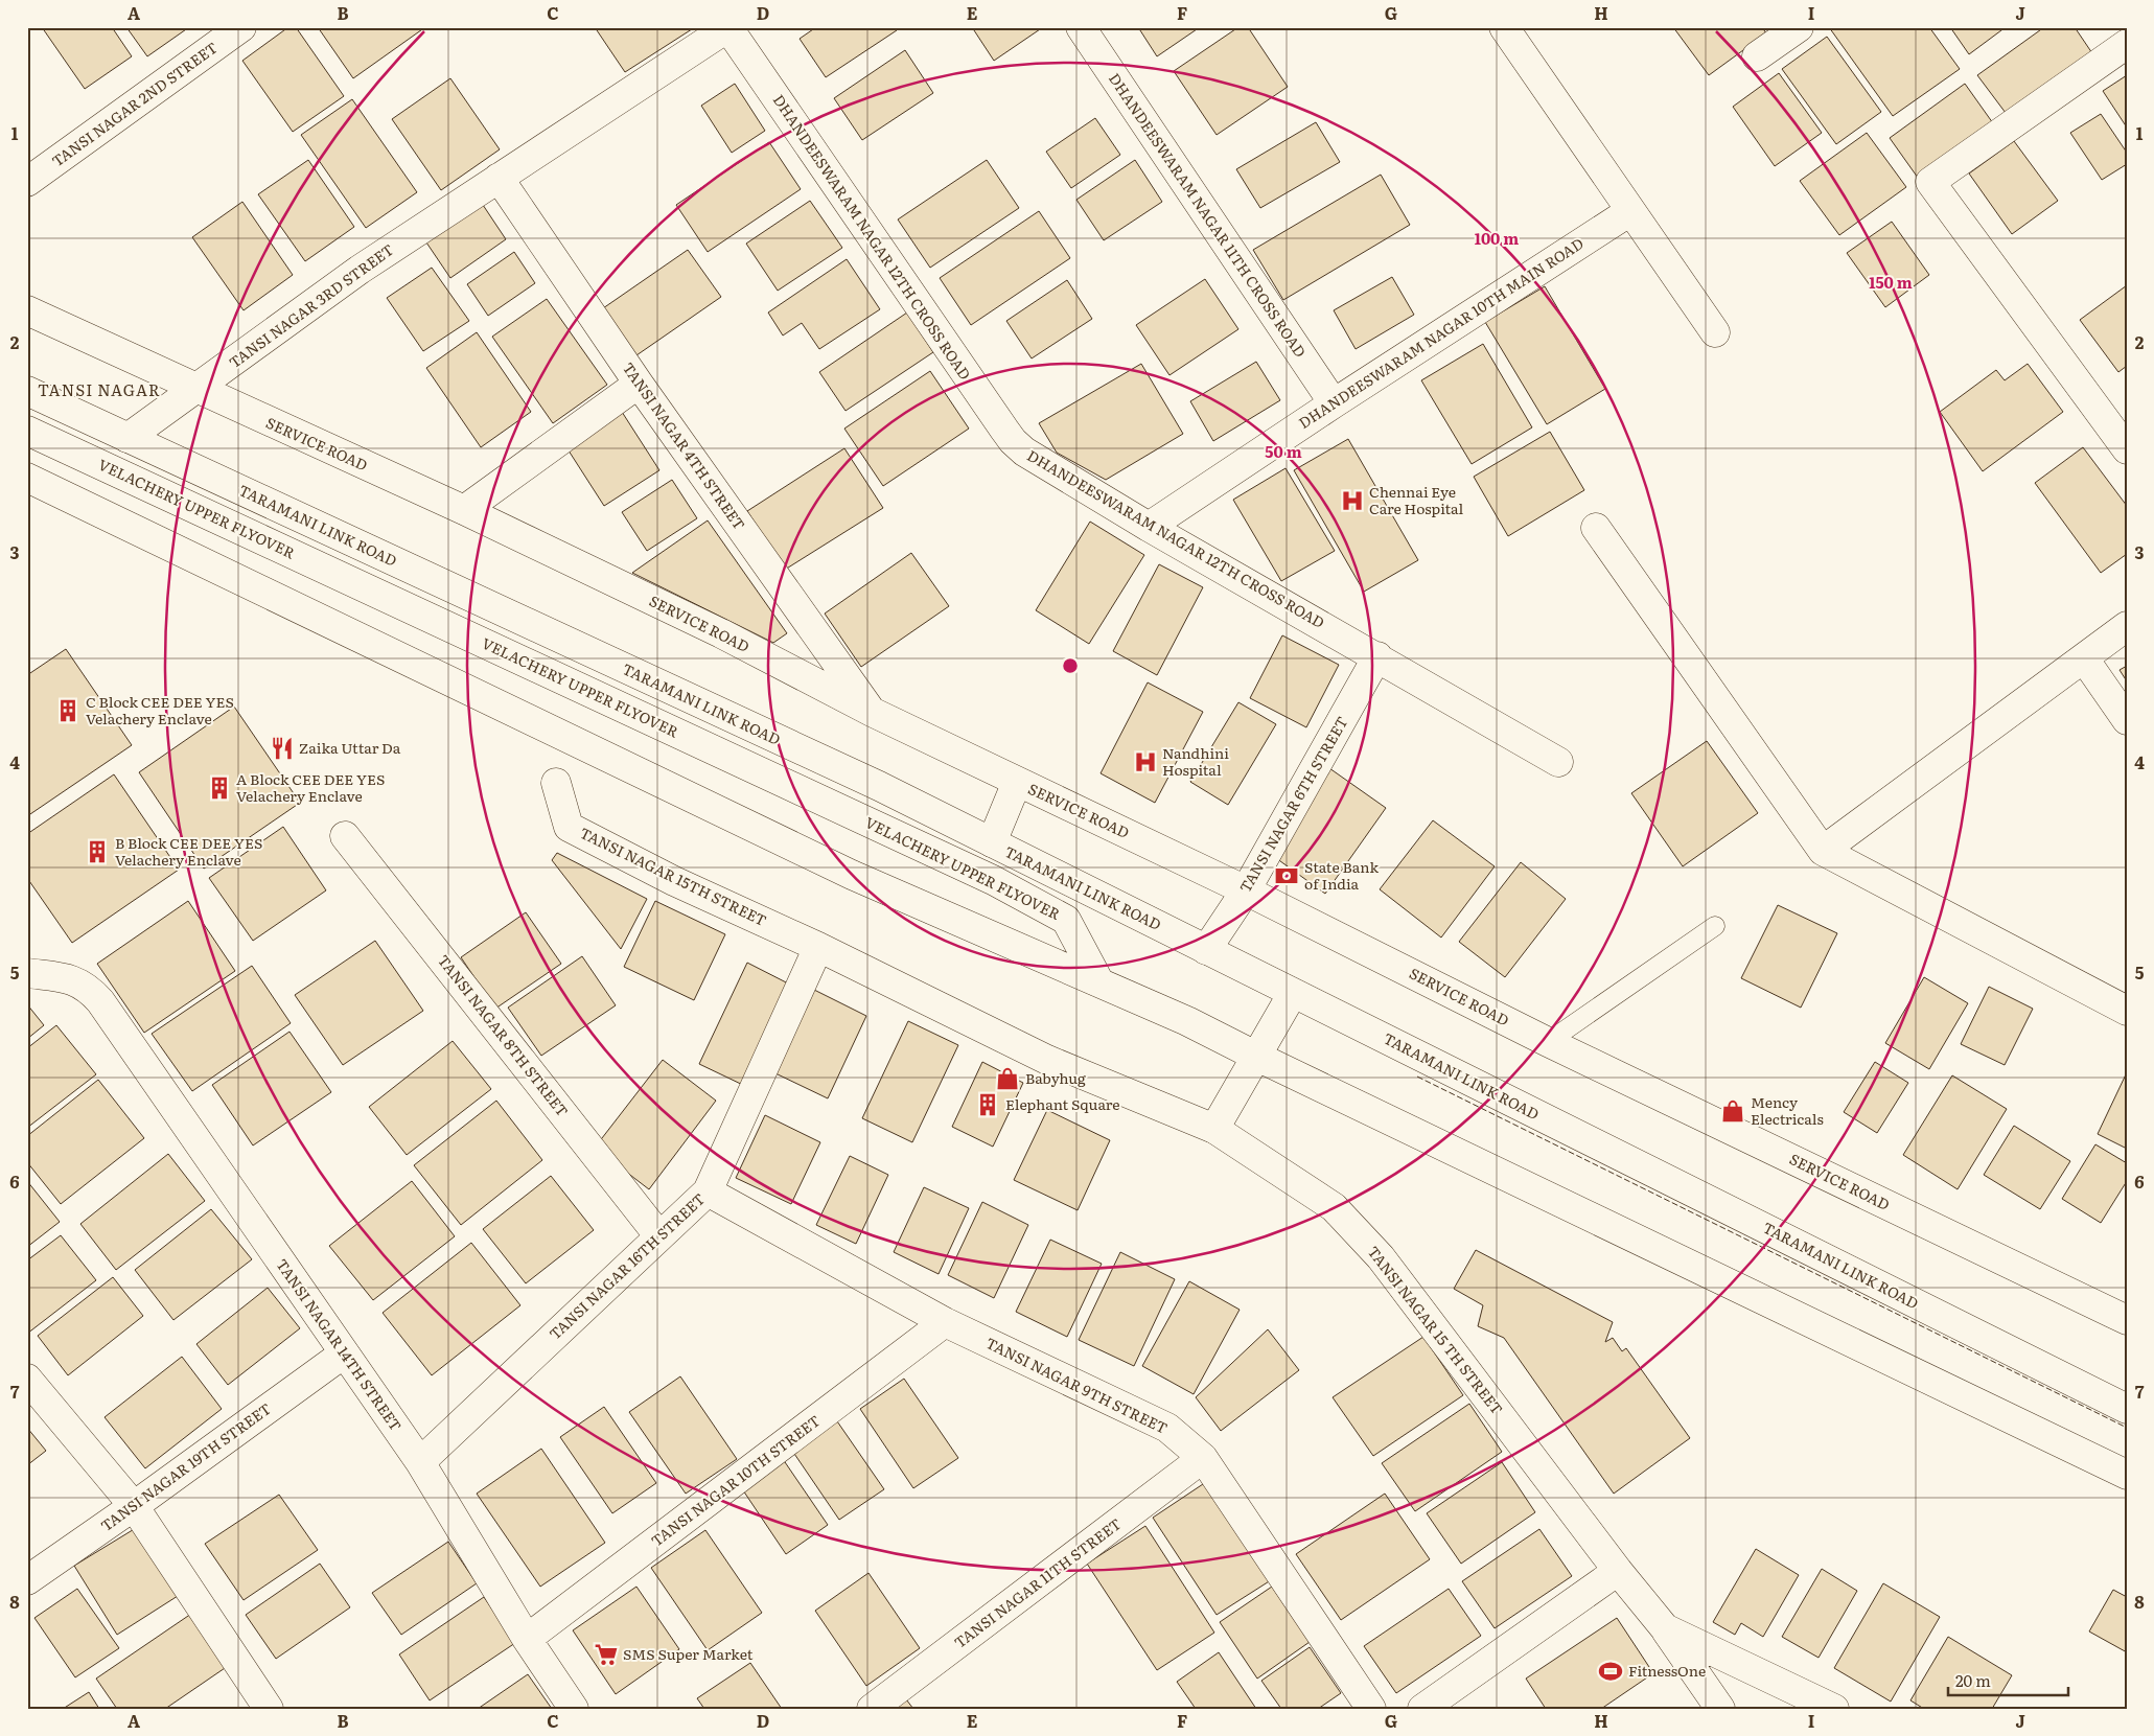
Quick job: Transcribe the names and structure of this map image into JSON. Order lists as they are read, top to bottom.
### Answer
{
  "streets": {
    "street": [
      "TANSI NAGAR 2ND STREET",
      "DHANDEESWARAM NAGAR 11TH CROSS ROAD",
      "DHANDEESWARAM NAGAR 12TH CROSS ROAD",
      "TANSI NAGAR 3RD STREET",
      "DHANDEESWARAM NAGAR 10TH MAIN ROAD",
      "SERVICE ROAD",
      "TANSI NAGAR 4TH STREET",
      "VELACHERY UPPER FLYOVER",
      "TARAMANI LINK ROAD",
      "TANSI NAGAR 6TH STREET",
      "TANSI NAGAR 15TH STREET",
      "TANSI NAGAR 8TH STREET",
      "TANSI NAGAR 16TH STREET",
      "TANSI NAGAR 15 TH STREET",
      "TANSI NAGAR 14TH STREET",
      "TANSI NAGAR 9TH STREET",
      "TANSI NAGAR 19TH STREET",
      "TANSI NAGAR 10TH STREET",
      "TANSI NAGAR 11TH STREET"
    ]
  },
  "crossings": [
    ["DHANDEESWARAM NAGAR 11TH CROSS ROAD", "DHANDEESWARAM NAGAR 10TH MAIN ROAD"],
    ["DHANDEESWARAM NAGAR 12TH CROSS ROAD", "TANSI NAGAR 3RD STREET"],
    ["DHANDEESWARAM NAGAR 12TH CROSS ROAD", "DHANDEESWARAM NAGAR 10TH MAIN ROAD"],
    ["DHANDEESWARAM NAGAR 12TH CROSS ROAD", "TANSI NAGAR 6TH STREET"],
    ["TANSI NAGAR 3RD STREET", "SERVICE ROAD"],
    ["TANSI NAGAR 3RD STREET", "TANSI NAGAR 4TH STREET"],
    ["TANSI NAGAR 3RD STREET", "TARAMANI LINK ROAD"],
    ["SERVICE ROAD", "TANSI NAGAR 4TH STREET"],
    ["SERVICE ROAD", "TANSI NAGAR 6TH STREET"],
    ["TARAMANI LINK ROAD", "TANSI NAGAR 6TH STREET"],
    ["TANSI NAGAR 15TH STREET", "TANSI NAGAR 16TH STREET"],
    ["TANSI NAGAR 15TH STREET", "TANSI NAGAR 15 TH STREET"],
    ["TANSI NAGAR 8TH STREET", "TANSI NAGAR 16TH STREET"],
    ["TANSI NAGAR 16TH STREET", "TANSI NAGAR 14TH STREET"],
    ["TANSI NAGAR 16TH STREET", "TANSI NAGAR 9TH STREET"],
    ["TANSI NAGAR 14TH STREET", "TANSI NAGAR 19TH STREET"],
    ["TANSI NAGAR 14TH STREET", "TANSI NAGAR 10TH STREET"],
    ["TANSI NAGAR 9TH STREET", "TANSI NAGAR 10TH STREET"],
    ["TANSI NAGAR 9TH STREET", "TANSI NAGAR 11TH STREET"]
  ],
  "districts": ["TANSI NAGAR"],
  "places": {
    "hospital": ["Chennai Eye Care Hospital", "Nandhini Hospital"],
    "building": [
      "C Block CEE DEE YES Velachery Enclave",
      "A Block CEE DEE YES Velachery Enclave",
      "B Block CEE DEE YES Velachery Enclave",
      "Elephant Square"
    ],
    "restaurant": ["Zaika Uttar Da"],
    "bank": ["State Bank of India"],
    "shop": ["Babyhug", "Mency Electricals"],
    "supermarket": ["SMS Super Market"],
    "sports": ["FitnessOne"]
  },
  "scale_bar": "20 m",
  "grid": {
    "columns": [
      "A",
      "B",
      "C",
      "D",
      "E",
      "F",
      "G",
      "H",
      "I",
      "J"
    ],
    "rows": [
      "1",
      "2",
      "3",
      "4",
      "5",
      "6",
      "7",
      "8"
    ]
  },
  "rings": ["100 m", "150 m", "50 m"]
}
